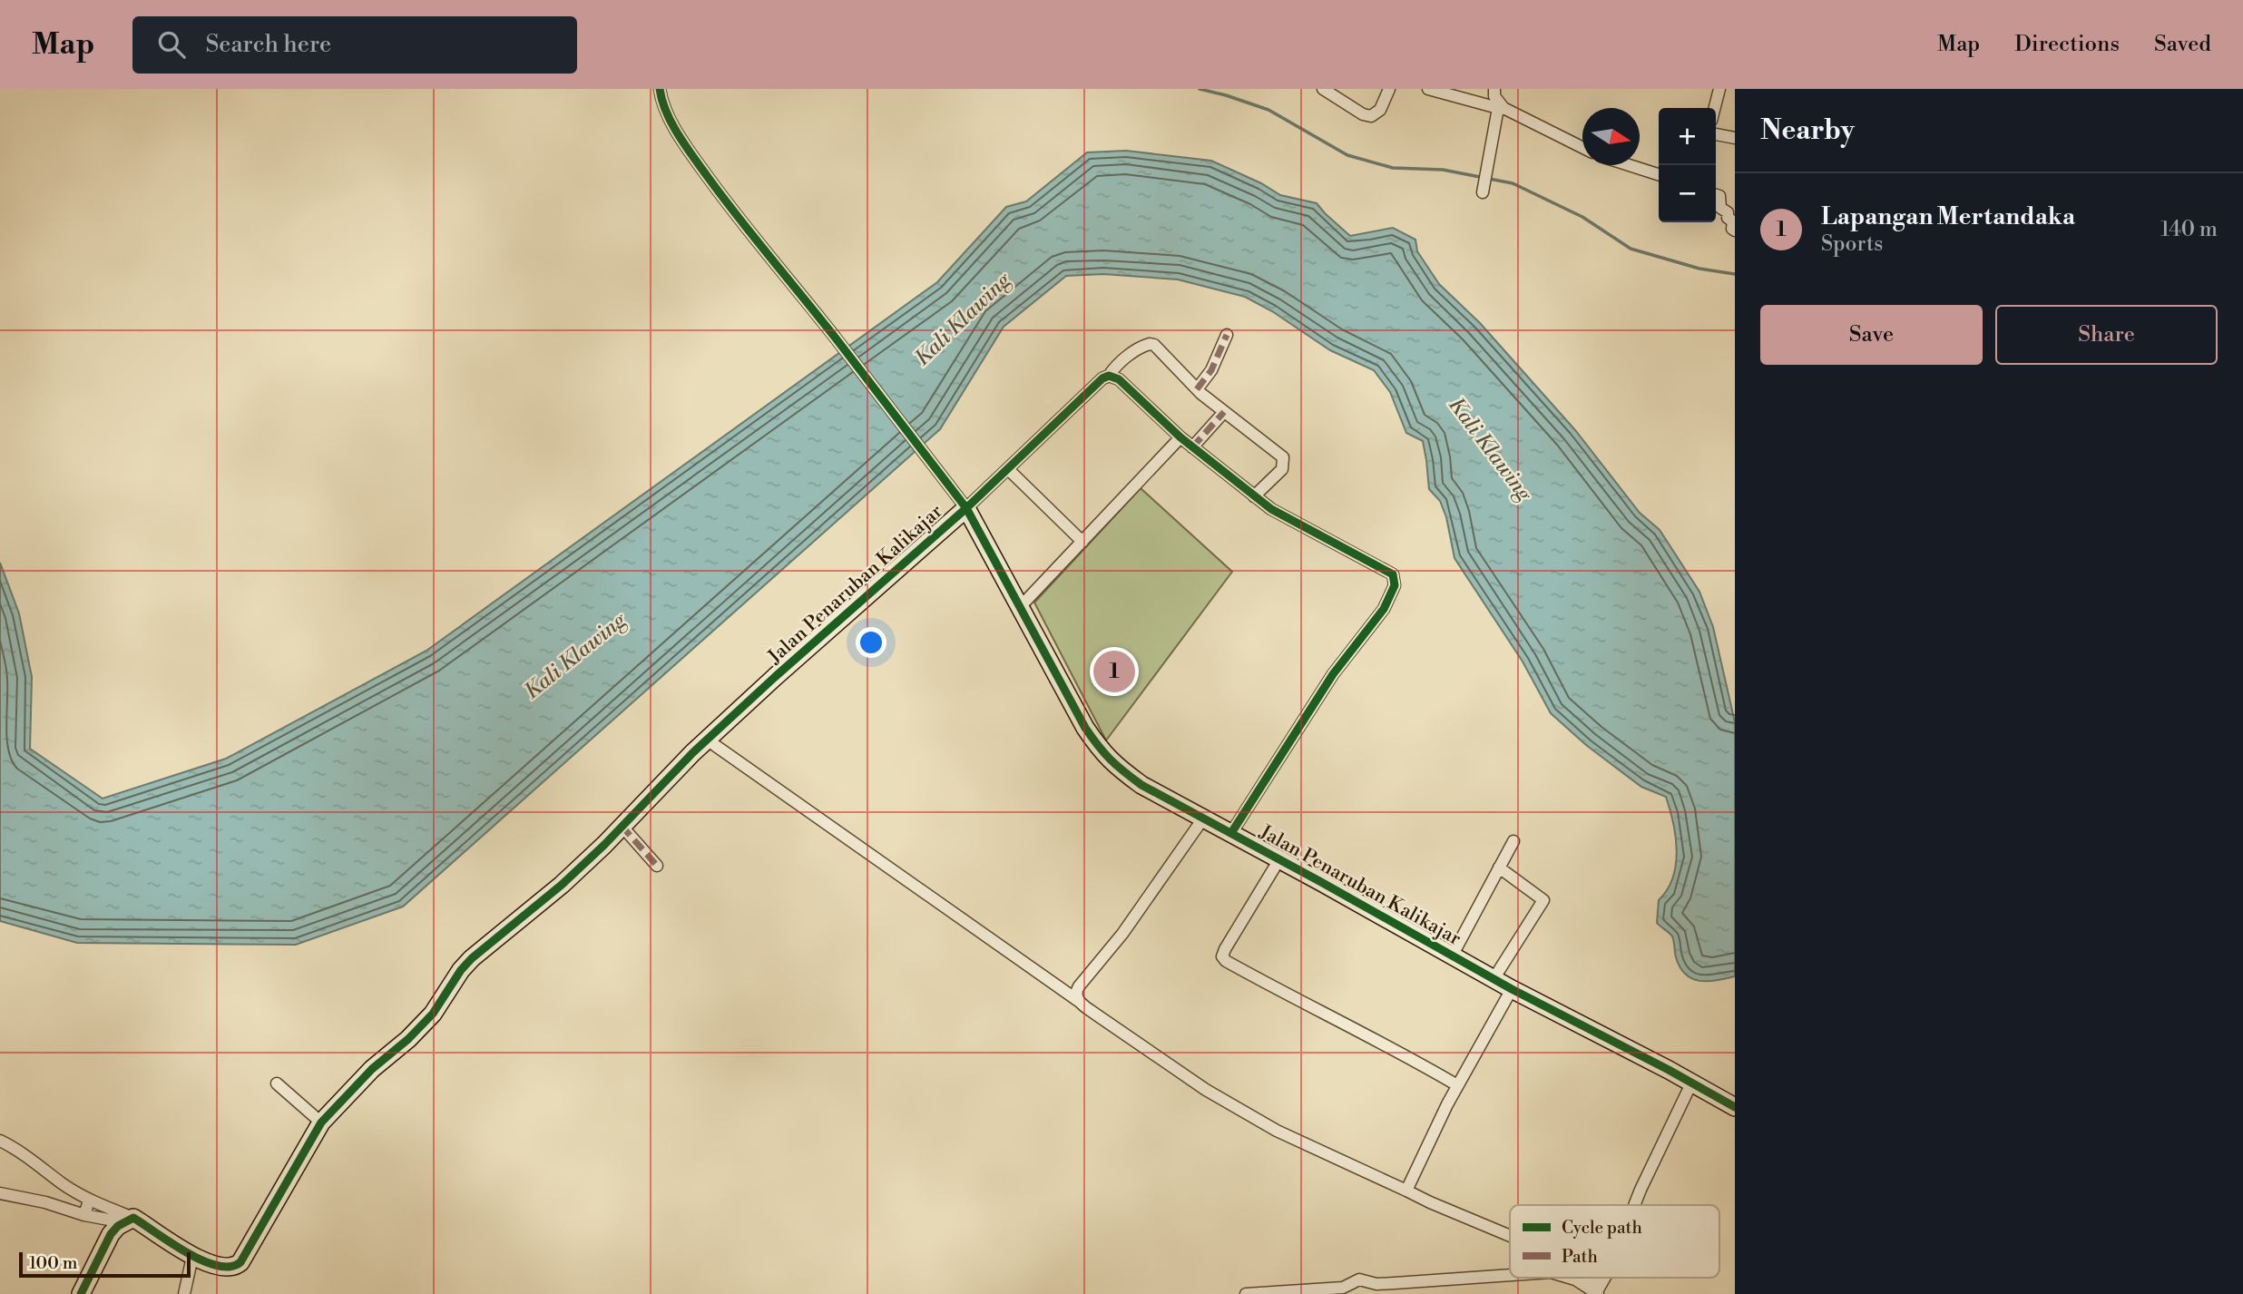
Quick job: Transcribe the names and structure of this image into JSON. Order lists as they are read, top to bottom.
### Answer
{
  "streets": {
    "street": ["Jalan Penaruban Kalikajar"]
  },
  "water": ["Kali Klawing"],
  "legend": ["Cycle path", "Path"],
  "scale_bar": "100 m",
  "north": "right",
  "page": {
    "header": "Map",
    "search": "Search here",
    "nav": ["Map", "Directions", "Saved"],
    "heading": "Nearby",
    "map_buttons": ["+", "−"],
    "list": [
      {
        "mark": "1",
        "name": "Lapangan Mertandaka",
        "note": "Sports",
        "value": "140 m"
      }
    ],
    "buttons": ["Save", "Share"],
    "pins": "1",
    "scale": "100 m"
  }
}
